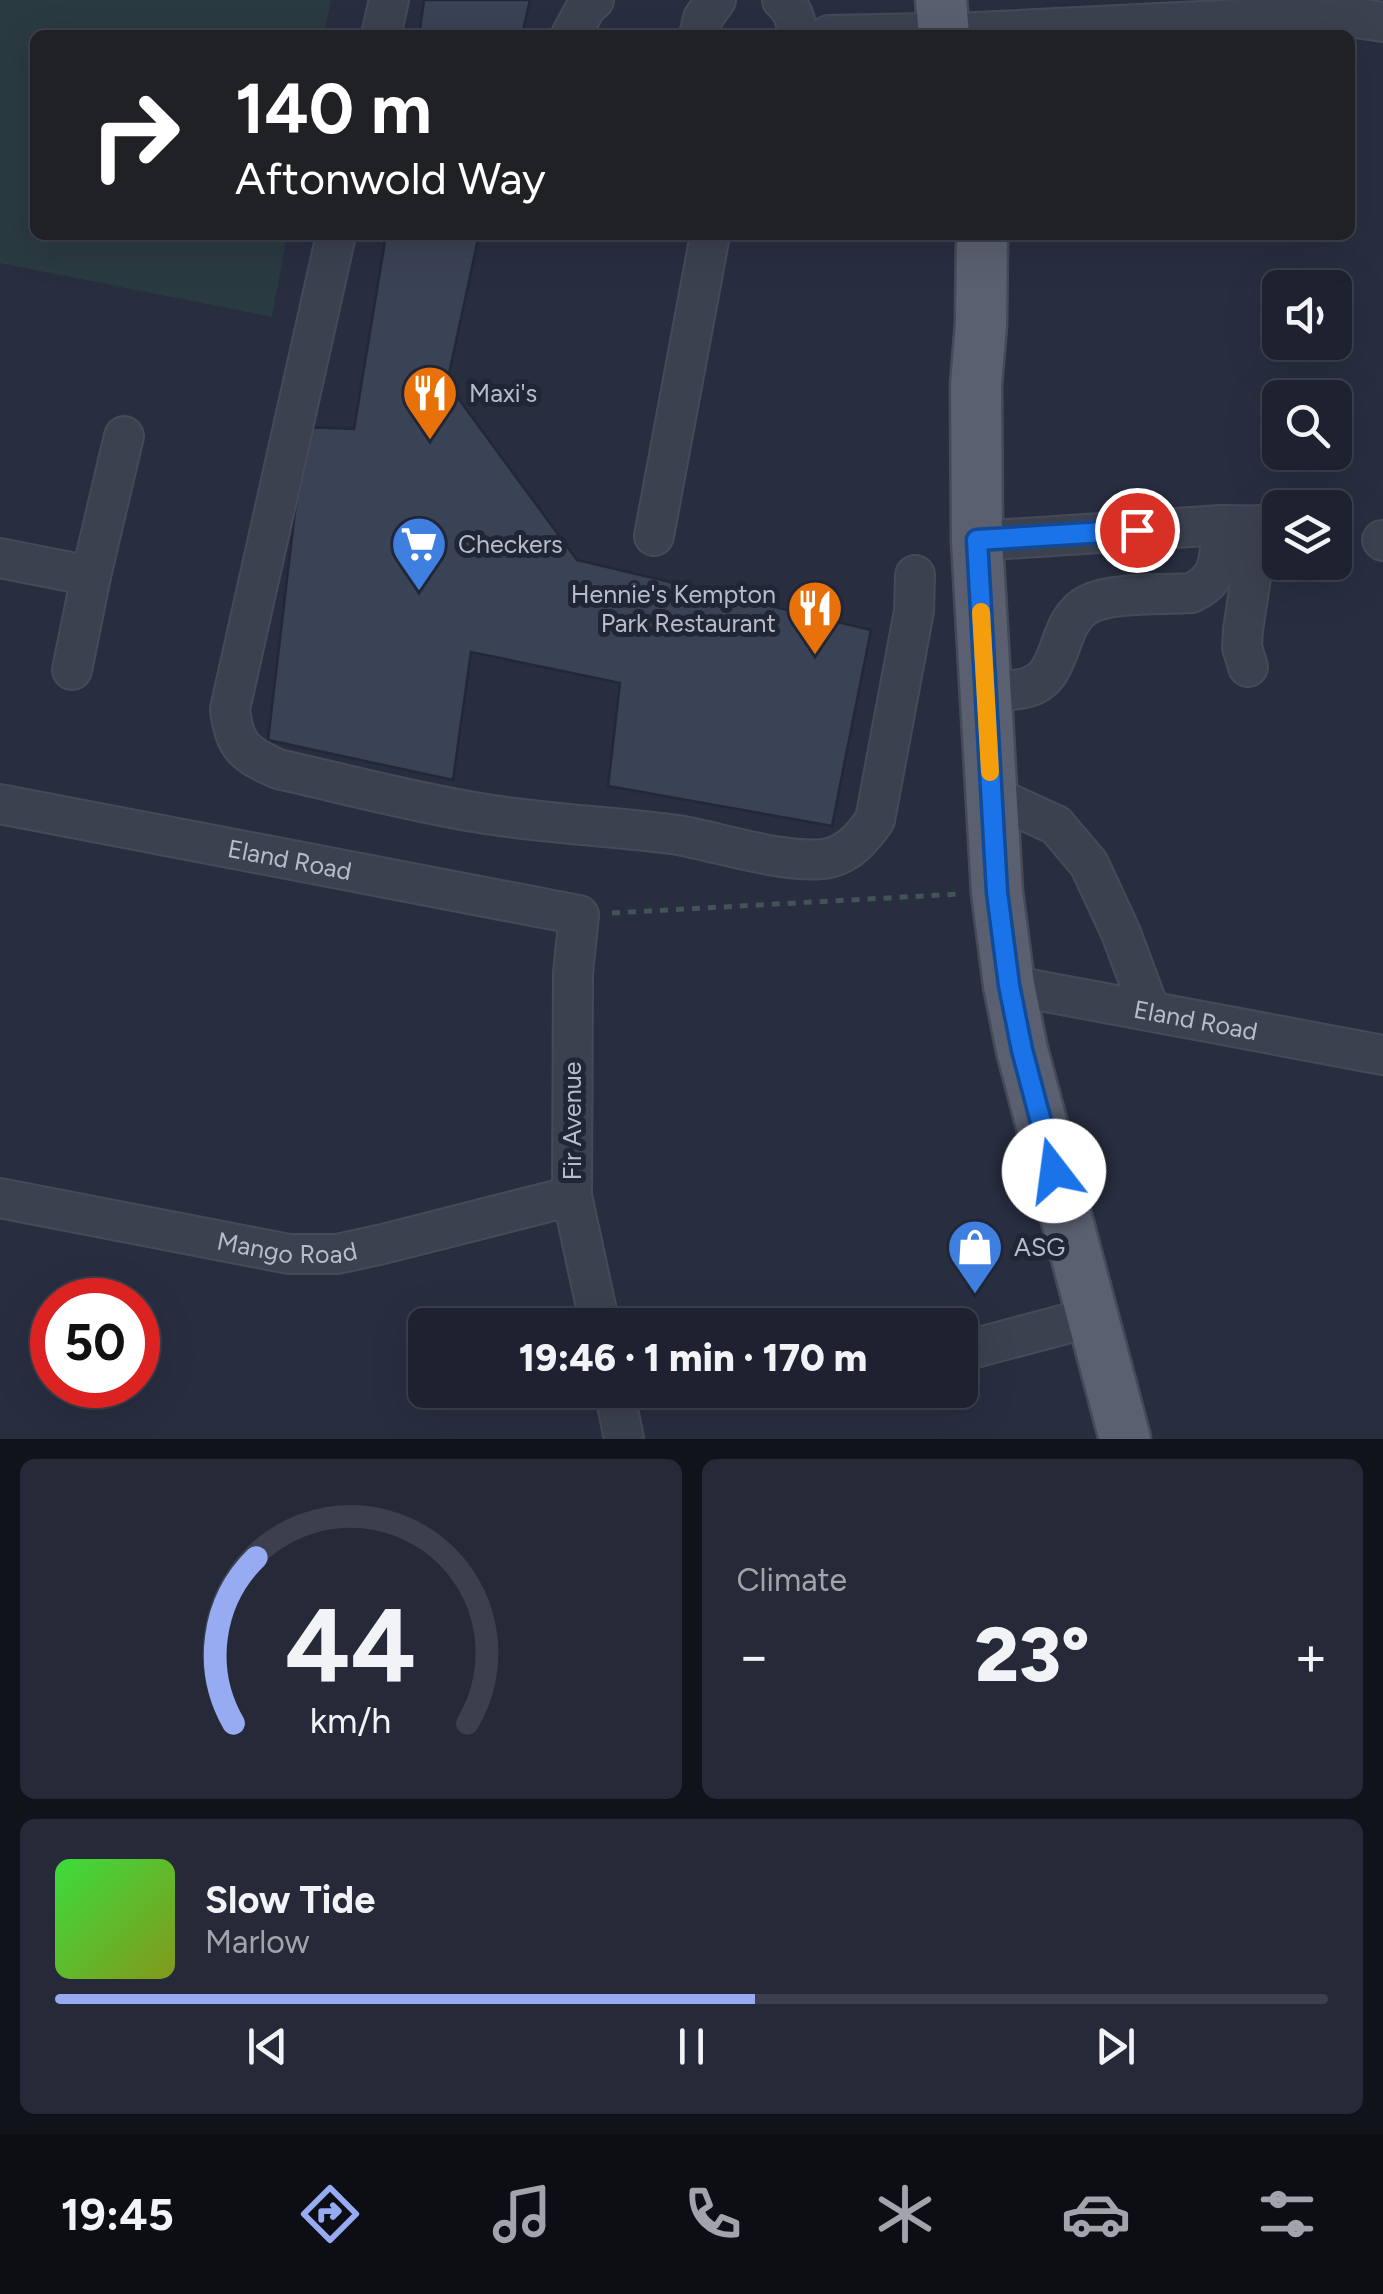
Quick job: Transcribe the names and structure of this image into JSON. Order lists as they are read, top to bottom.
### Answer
{
  "streets": {
    "street": ["Eland Road", "Fir Avenue", "Mango Road"]
  },
  "crossings": [
    ["Eland Road", "Fir Avenue"],
    ["Fir Avenue", "Mango Road"]
  ],
  "places": {
    "restaurant": ["Maxi's", "Hennie's Kempton Park Restaurant"],
    "supermarket": ["Checkers"],
    "shop": ["ASG"]
  },
  "page": {
    "turn": ["140 m", "Aftonwold Way"],
    "limit": "50",
    "trip": "19:46 · 1 min · 170 m",
    "tile": "Climate",
    "heat": ["−", "23°", "+"],
    "song": ["Slow Tide", "Marlow"],
    "tabs": "19:45",
    "gauge": ["44", "km/h"]
  }
}
